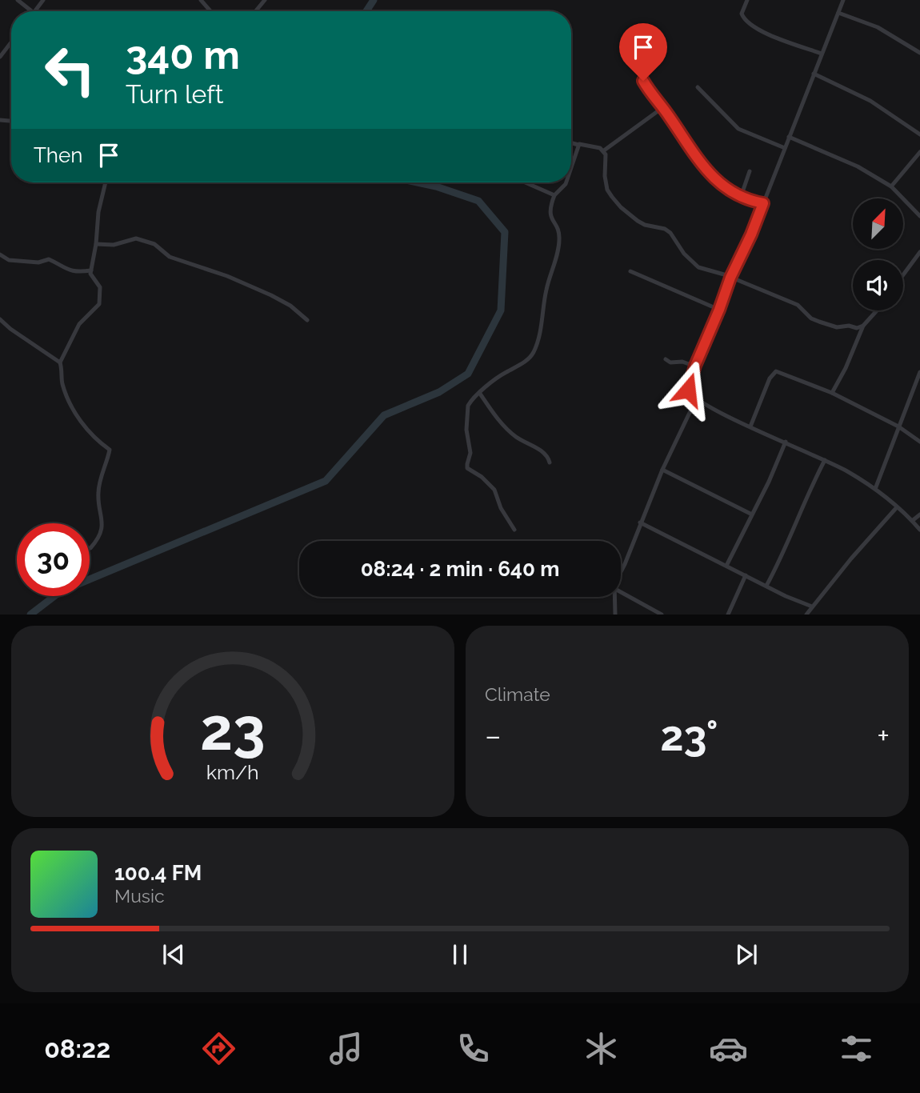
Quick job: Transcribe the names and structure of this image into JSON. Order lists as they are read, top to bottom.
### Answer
{
  "north": "top right",
  "page": {
    "turn": ["340 m", "Turn left"],
    "then": "Then",
    "limit": "30",
    "trip": "08:24 · 2 min · 640 m",
    "tile": "Climate",
    "heat": ["−", "23°", "+"],
    "song": ["100.4 FM", "Music"],
    "tabs": "08:22",
    "gauge": ["23", "km/h"]
  }
}
